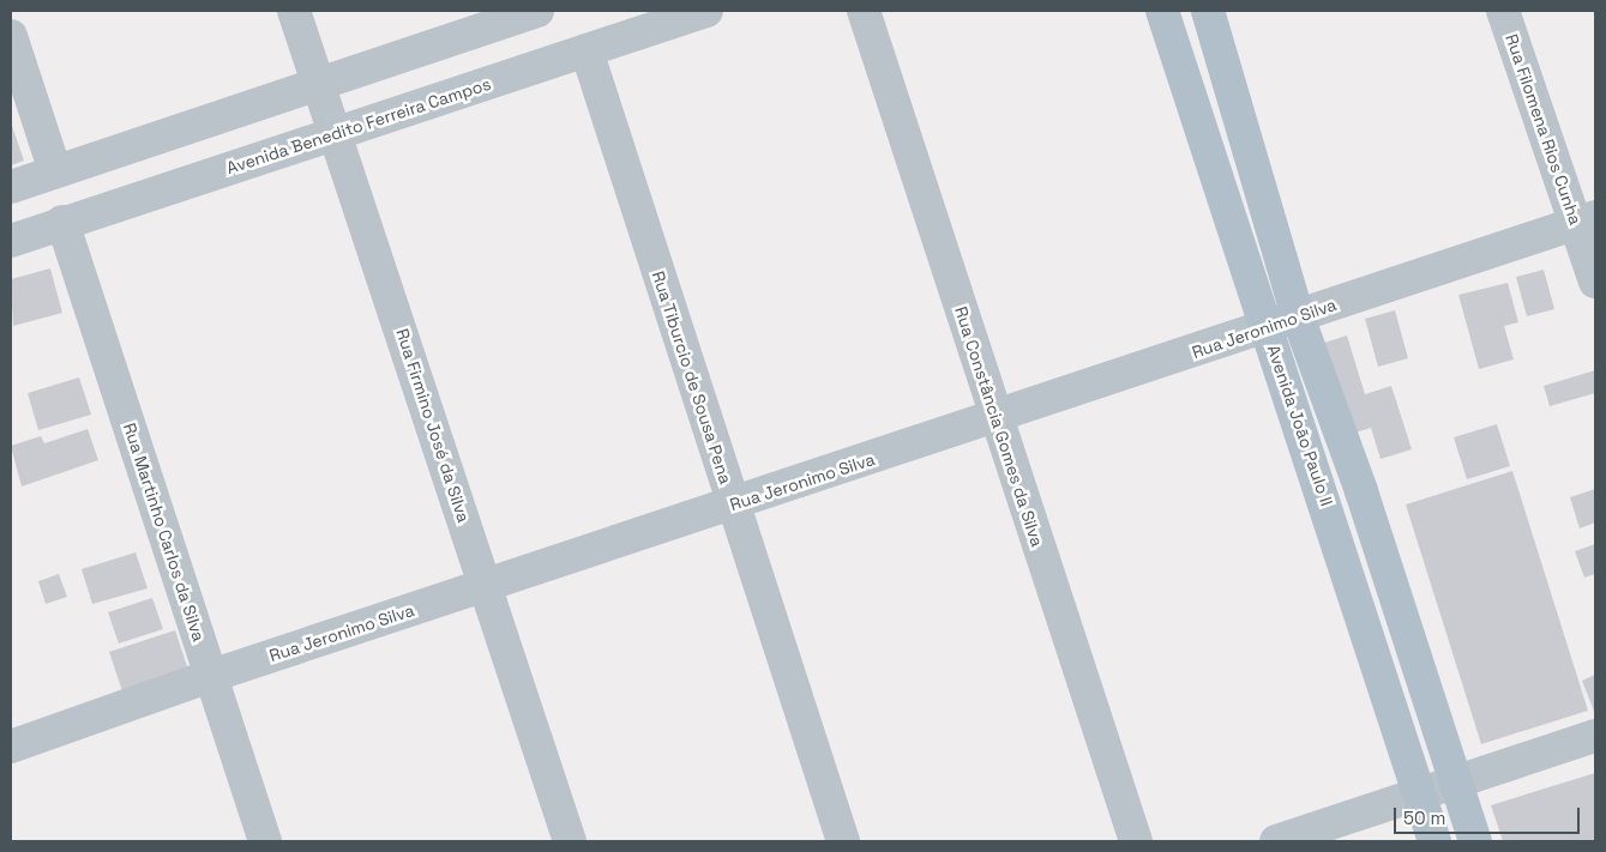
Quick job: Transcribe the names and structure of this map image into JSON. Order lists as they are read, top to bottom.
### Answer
{
  "streets": {
    "main road": ["Avenida João Paulo ll"],
    "street": [
      "Avenida Benedito Ferreira Campos",
      "Rua Filomena Rios Cunha",
      "Rua Jeronimo Silva",
      "Rua Tiburcio de Sousa Pena",
      "Rua Firmino José da Silva",
      "Rua Constância Gomes da Silva",
      "Rua Martinho Carlos da Silva"
    ]
  },
  "crossings": [
    ["Avenida Benedito Ferreira Campos", "Rua Tiburcio de Sousa Pena"],
    ["Avenida Benedito Ferreira Campos", "Rua Firmino José da Silva"],
    ["Avenida Benedito Ferreira Campos", "Rua Martinho Carlos da Silva"],
    ["Rua Filomena Rios Cunha", "Rua Jeronimo Silva"],
    ["Rua Jeronimo Silva", "Rua Tiburcio de Sousa Pena"],
    ["Rua Jeronimo Silva", "Rua Firmino José da Silva"],
    ["Rua Jeronimo Silva", "Avenida João Paulo ll"],
    ["Rua Jeronimo Silva", "Rua Constância Gomes da Silva"],
    ["Rua Jeronimo Silva", "Rua Martinho Carlos da Silva"]
  ],
  "scale_bar": "50 m"
}
